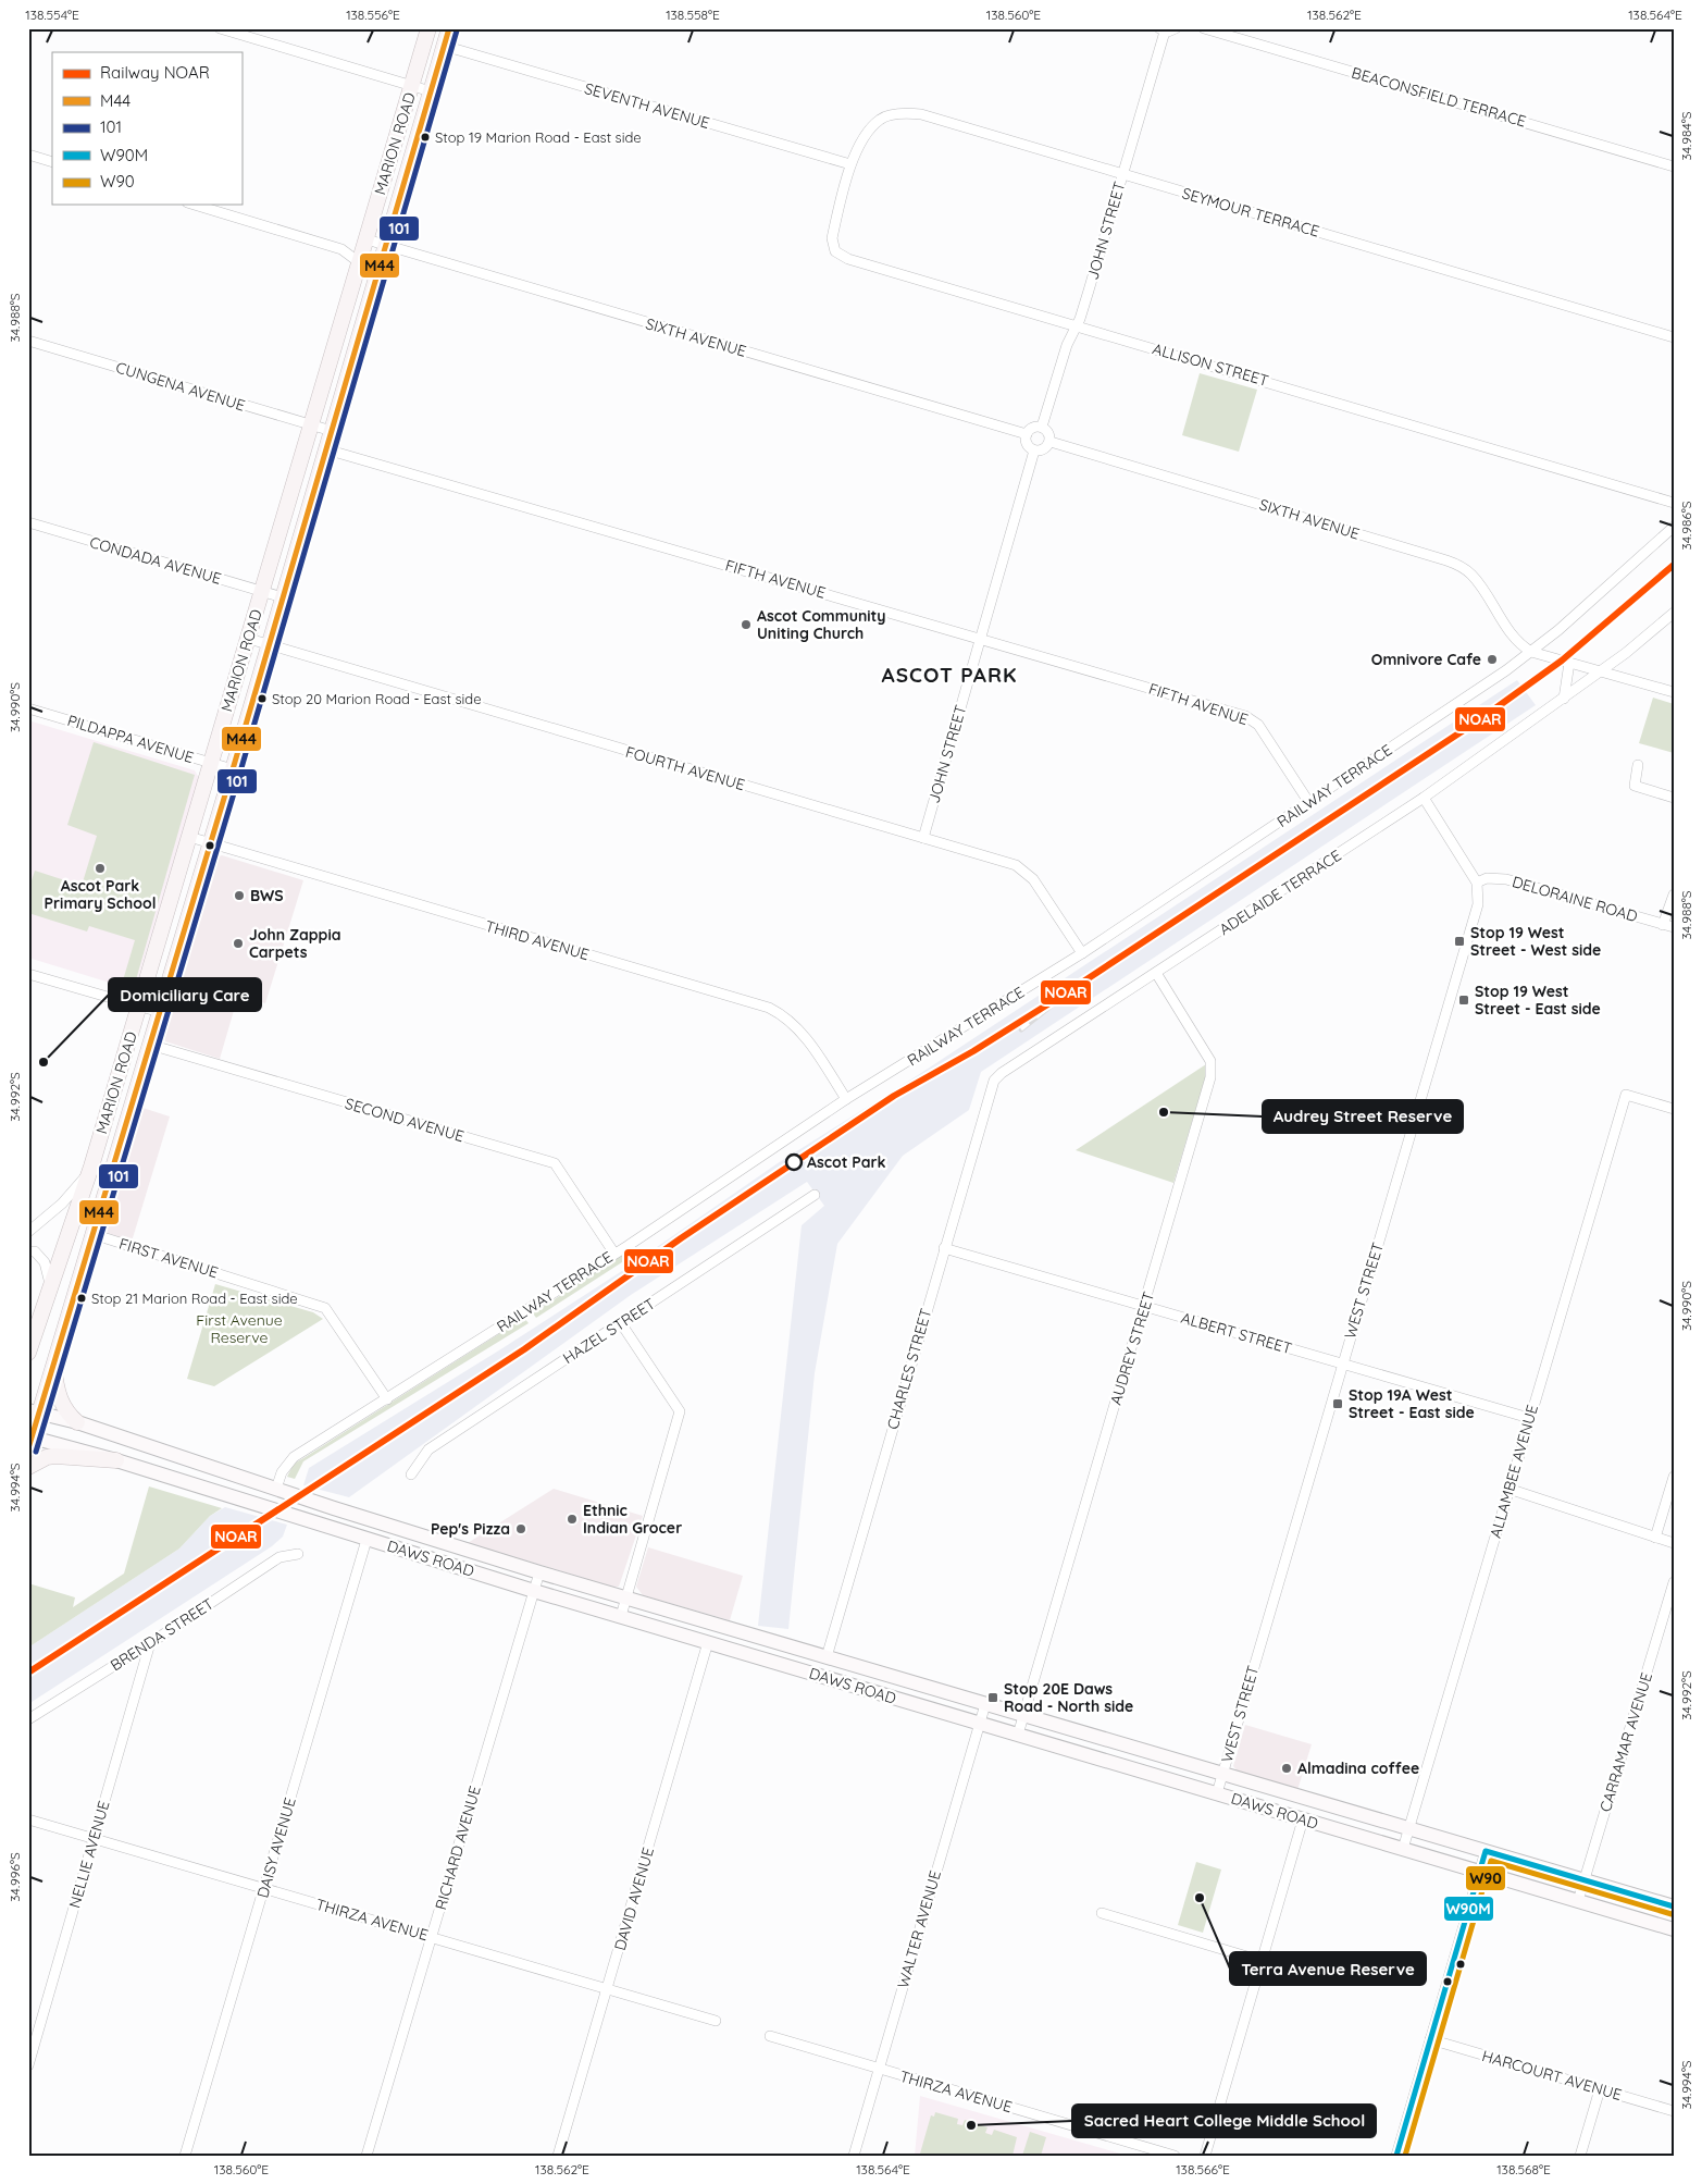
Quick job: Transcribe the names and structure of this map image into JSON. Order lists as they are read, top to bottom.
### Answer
{
  "streets": {
    "main road": ["MARION ROAD", "DAWS ROAD"],
    "street": [
      "BEACONSFIELD TERRACE",
      "SEVENTH AVENUE",
      "SEYMOUR TERRACE",
      "JOHN STREET",
      "SIXTH AVENUE",
      "ALLISON STREET",
      "CUNGENA AVENUE",
      "CONDADA AVENUE",
      "FIFTH AVENUE",
      "PILDAPPA AVENUE",
      "FOURTH AVENUE",
      "RAILWAY TERRACE",
      "ADELAIDE TERRACE",
      "DELORAINE ROAD",
      "THIRD AVENUE",
      "SECOND AVENUE",
      "FIRST AVENUE",
      "WEST STREET",
      "HAZEL STREET",
      "ALBERT STREET",
      "AUDREY STREET",
      "CHARLES STREET",
      "ALLAMBEE AVENUE",
      "BRENDA STREET",
      "CARRAMAR AVENUE",
      "DAISY AVENUE",
      "RICHARD AVENUE",
      "NELLIE AVENUE",
      "DAVID AVENUE",
      "THIRZA AVENUE",
      "WALTER AVENUE",
      "HARCOURT AVENUE"
    ]
  },
  "crossings": [
    ["SEVENTH AVENUE", "MARION ROAD"],
    ["SEVENTH AVENUE", "SEYMOUR TERRACE"],
    ["SEVENTH AVENUE", "ALLISON STREET"],
    ["MARION ROAD", "SIXTH AVENUE"],
    ["MARION ROAD", "CUNGENA AVENUE"],
    ["MARION ROAD", "CONDADA AVENUE"],
    ["MARION ROAD", "FIFTH AVENUE"],
    ["MARION ROAD", "PILDAPPA AVENUE"],
    ["MARION ROAD", "FOURTH AVENUE"],
    ["MARION ROAD", "THIRD AVENUE"],
    ["MARION ROAD", "SECOND AVENUE"],
    ["MARION ROAD", "FIRST AVENUE"],
    ["MARION ROAD", "DAWS ROAD"],
    ["SEYMOUR TERRACE", "JOHN STREET"],
    ["SEYMOUR TERRACE", "ALLISON STREET"],
    ["JOHN STREET", "SIXTH AVENUE"],
    ["JOHN STREET", "ALLISON STREET"],
    ["JOHN STREET", "FIFTH AVENUE"],
    ["JOHN STREET", "FOURTH AVENUE"],
    ["SIXTH AVENUE", "RAILWAY TERRACE"],
    ["FIFTH AVENUE", "RAILWAY TERRACE"],
    ["FOURTH AVENUE", "RAILWAY TERRACE"],
    ["RAILWAY TERRACE", "THIRD AVENUE"],
    ["RAILWAY TERRACE", "SECOND AVENUE"],
    ["RAILWAY TERRACE", "FIRST AVENUE"],
    ["RAILWAY TERRACE", "DAWS ROAD"],
    ["ADELAIDE TERRACE", "AUDREY STREET"],
    ["ADELAIDE TERRACE", "CHARLES STREET"],
    ["DELORAINE ROAD", "WEST STREET"],
    ["WEST STREET", "ALBERT STREET"],
    ["WEST STREET", "DAWS ROAD"],
    ["ALBERT STREET", "AUDREY STREET"],
    ["ALBERT STREET", "CHARLES STREET"],
    ["ALBERT STREET", "ALLAMBEE AVENUE"],
    ["AUDREY STREET", "DAWS ROAD"],
    ["CHARLES STREET", "DAWS ROAD"],
    ["ALLAMBEE AVENUE", "DAWS ROAD"],
    ["DAWS ROAD", "CARRAMAR AVENUE"],
    ["DAWS ROAD", "DAISY AVENUE"],
    ["DAWS ROAD", "RICHARD AVENUE"],
    ["DAWS ROAD", "DAVID AVENUE"],
    ["DAWS ROAD", "WALTER AVENUE"],
    ["BRENDA STREET", "NELLIE AVENUE"],
    ["DAISY AVENUE", "THIRZA AVENUE"],
    ["RICHARD AVENUE", "THIRZA AVENUE"],
    ["NELLIE AVENUE", "THIRZA AVENUE"],
    ["DAVID AVENUE", "THIRZA AVENUE"],
    ["THIRZA AVENUE", "WALTER AVENUE"]
  ],
  "districts": ["ASCOT PARK"],
  "parks": ["First Avenue Reserve"],
  "places": {
    "other": [
      "Stop 19 Marion Road - East side",
      "Ascot Community Uniting Church",
      "Omnivore Cafe",
      "Stop 20 Marion Road - East side",
      "Ascot Park Primary School",
      "BWS",
      "John Zappia Carpets",
      "Domiciliary Care",
      "Audrey Street Reserve",
      "Ascot Park",
      "Stop 21 Marion Road - East side",
      "Ethnic Indian Grocer",
      "Pep's Pizza",
      "Almadina coffee",
      "Terra Avenue Reserve",
      "Sacred Heart College Middle School"
    ],
    "transit": [
      "Stop 19 West Street - West side",
      "Stop 19 West Street - East side",
      "Stop 19A West Street - East side",
      "Stop 20E Daws Road - North side"
    ]
  },
  "lines": [
    "transit line M44",
    "transit line 101",
    "rail line NOAR",
    "transit line W90M",
    "transit line W90"
  ],
  "legend": [
    "Railway NOAR",
    "M44",
    "101",
    "W90M",
    "W90"
  ],
  "coordinates": [
    "138.554°E",
    "138.556°E",
    "138.558°E",
    "138.560°E",
    "138.562°E",
    "138.564°E",
    "34.984°S",
    "34.988°S",
    "34.986°S",
    "34.990°S",
    "34.992°S",
    "34.994°S",
    "34.996°S",
    "138.566°E",
    "138.568°E"
  ]
}
